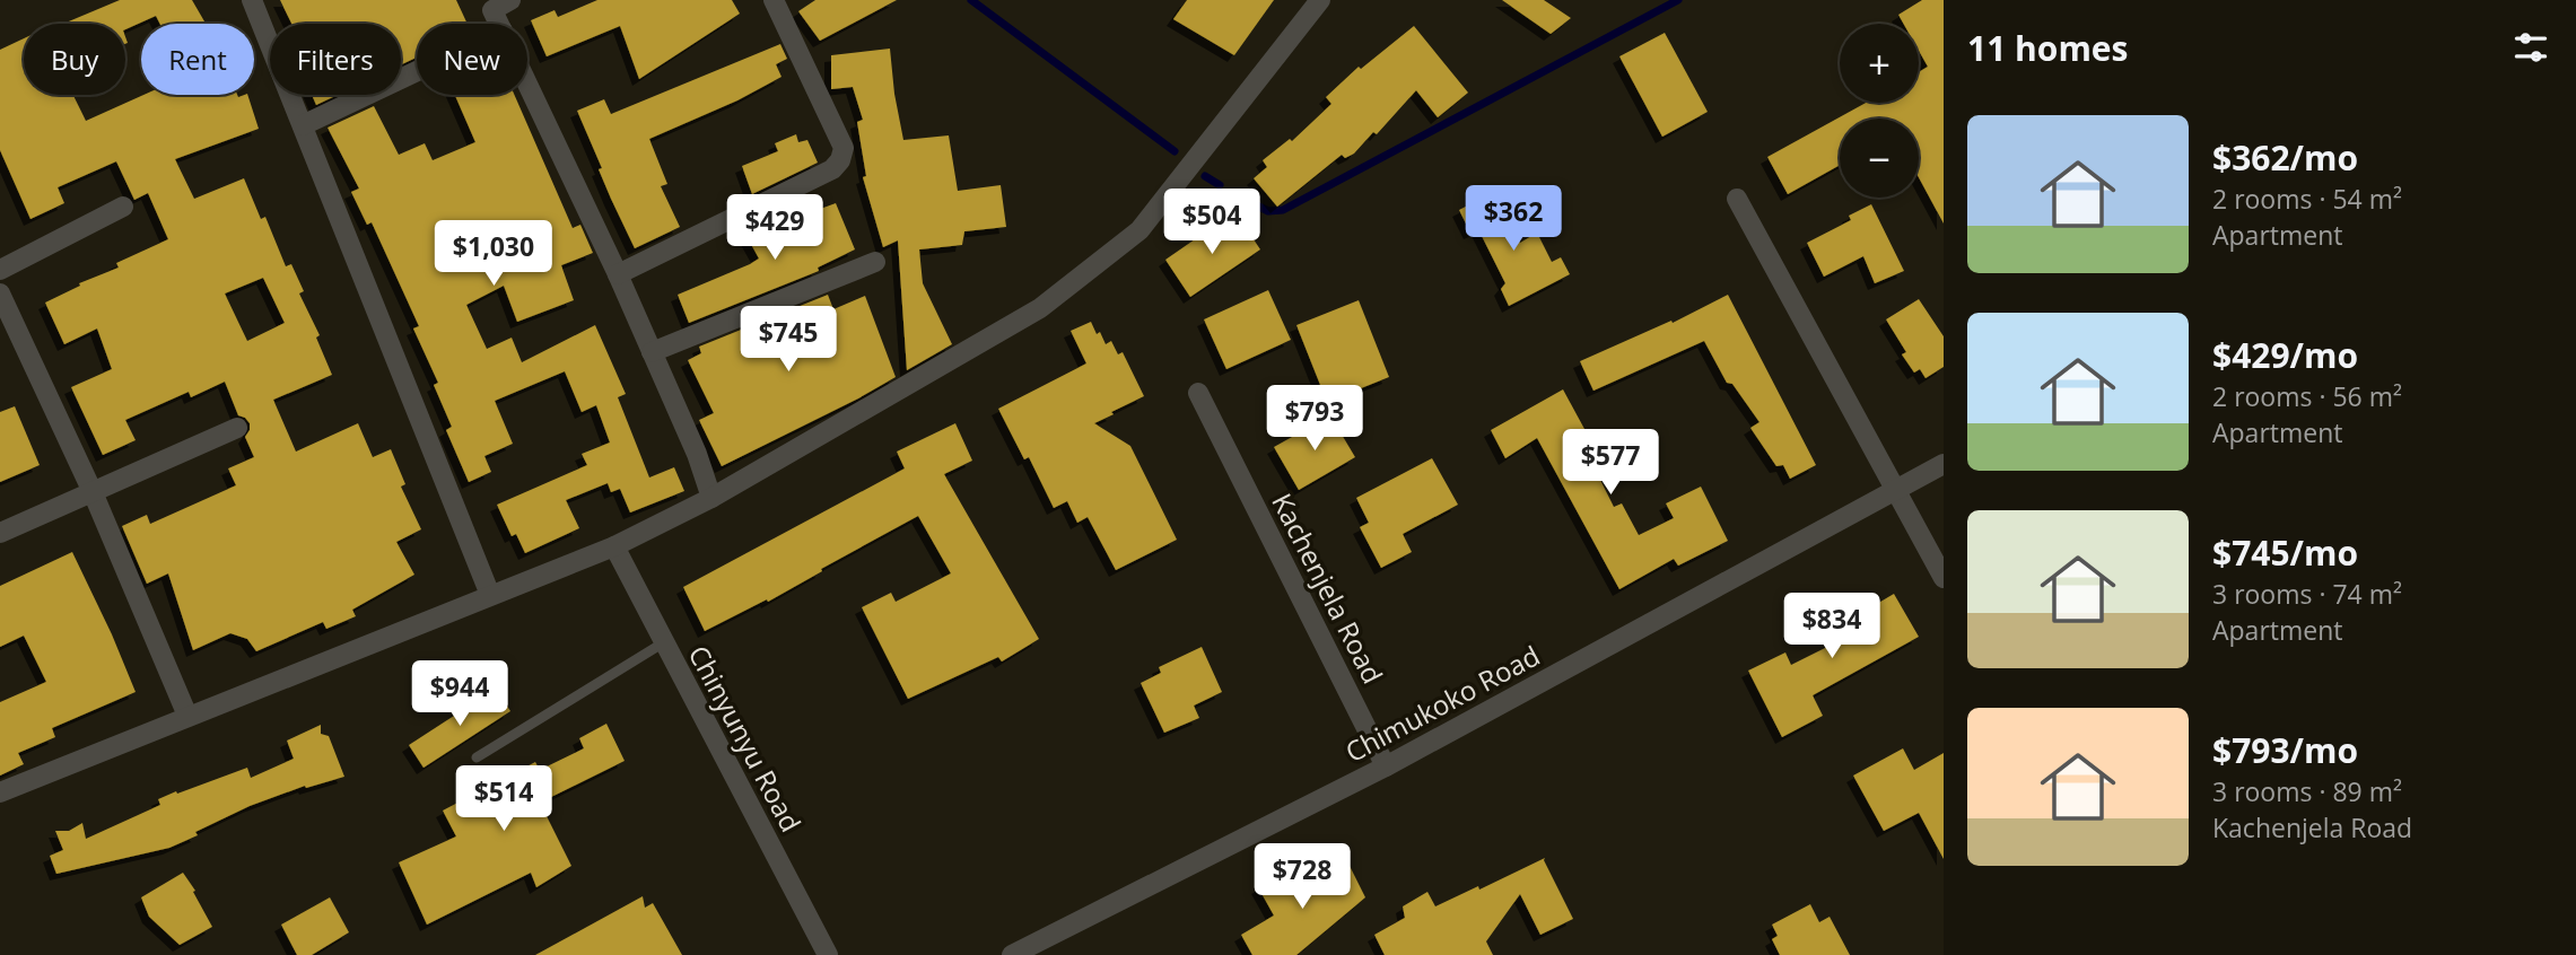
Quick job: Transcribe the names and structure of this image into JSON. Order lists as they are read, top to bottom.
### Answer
{
  "streets": {
    "street": ["Kachenjela Road", "Chimukoko Road", "Chinyunyu Road"]
  },
  "crossings": [
    ["Kachenjela Road", "Chimukoko Road"]
  ],
  "page": {
    "heading": "11 homes",
    "map_buttons": ["+", "−"],
    "chip": [
      "Buy",
      "Rent",
      "Filters",
      "New"
    ],
    "list": [
      {
        "name": "$362/mo",
        "note": "2 rooms · 54 m² · Apartment"
      },
      {
        "name": "$429/mo",
        "note": "2 rooms · 56 m² · Apartment"
      },
      {
        "name": "$745/mo",
        "note": "3 rooms · 74 m² · Apartment"
      },
      {
        "name": "$793/mo",
        "note": "3 rooms · 89 m² · Kachenjela Road"
      }
    ],
    "price": [
      "$362",
      "$504",
      "$429",
      "$1,030",
      "$745",
      "$793",
      "$577",
      "$834",
      "$944",
      "$514",
      "$728"
    ]
  }
}
